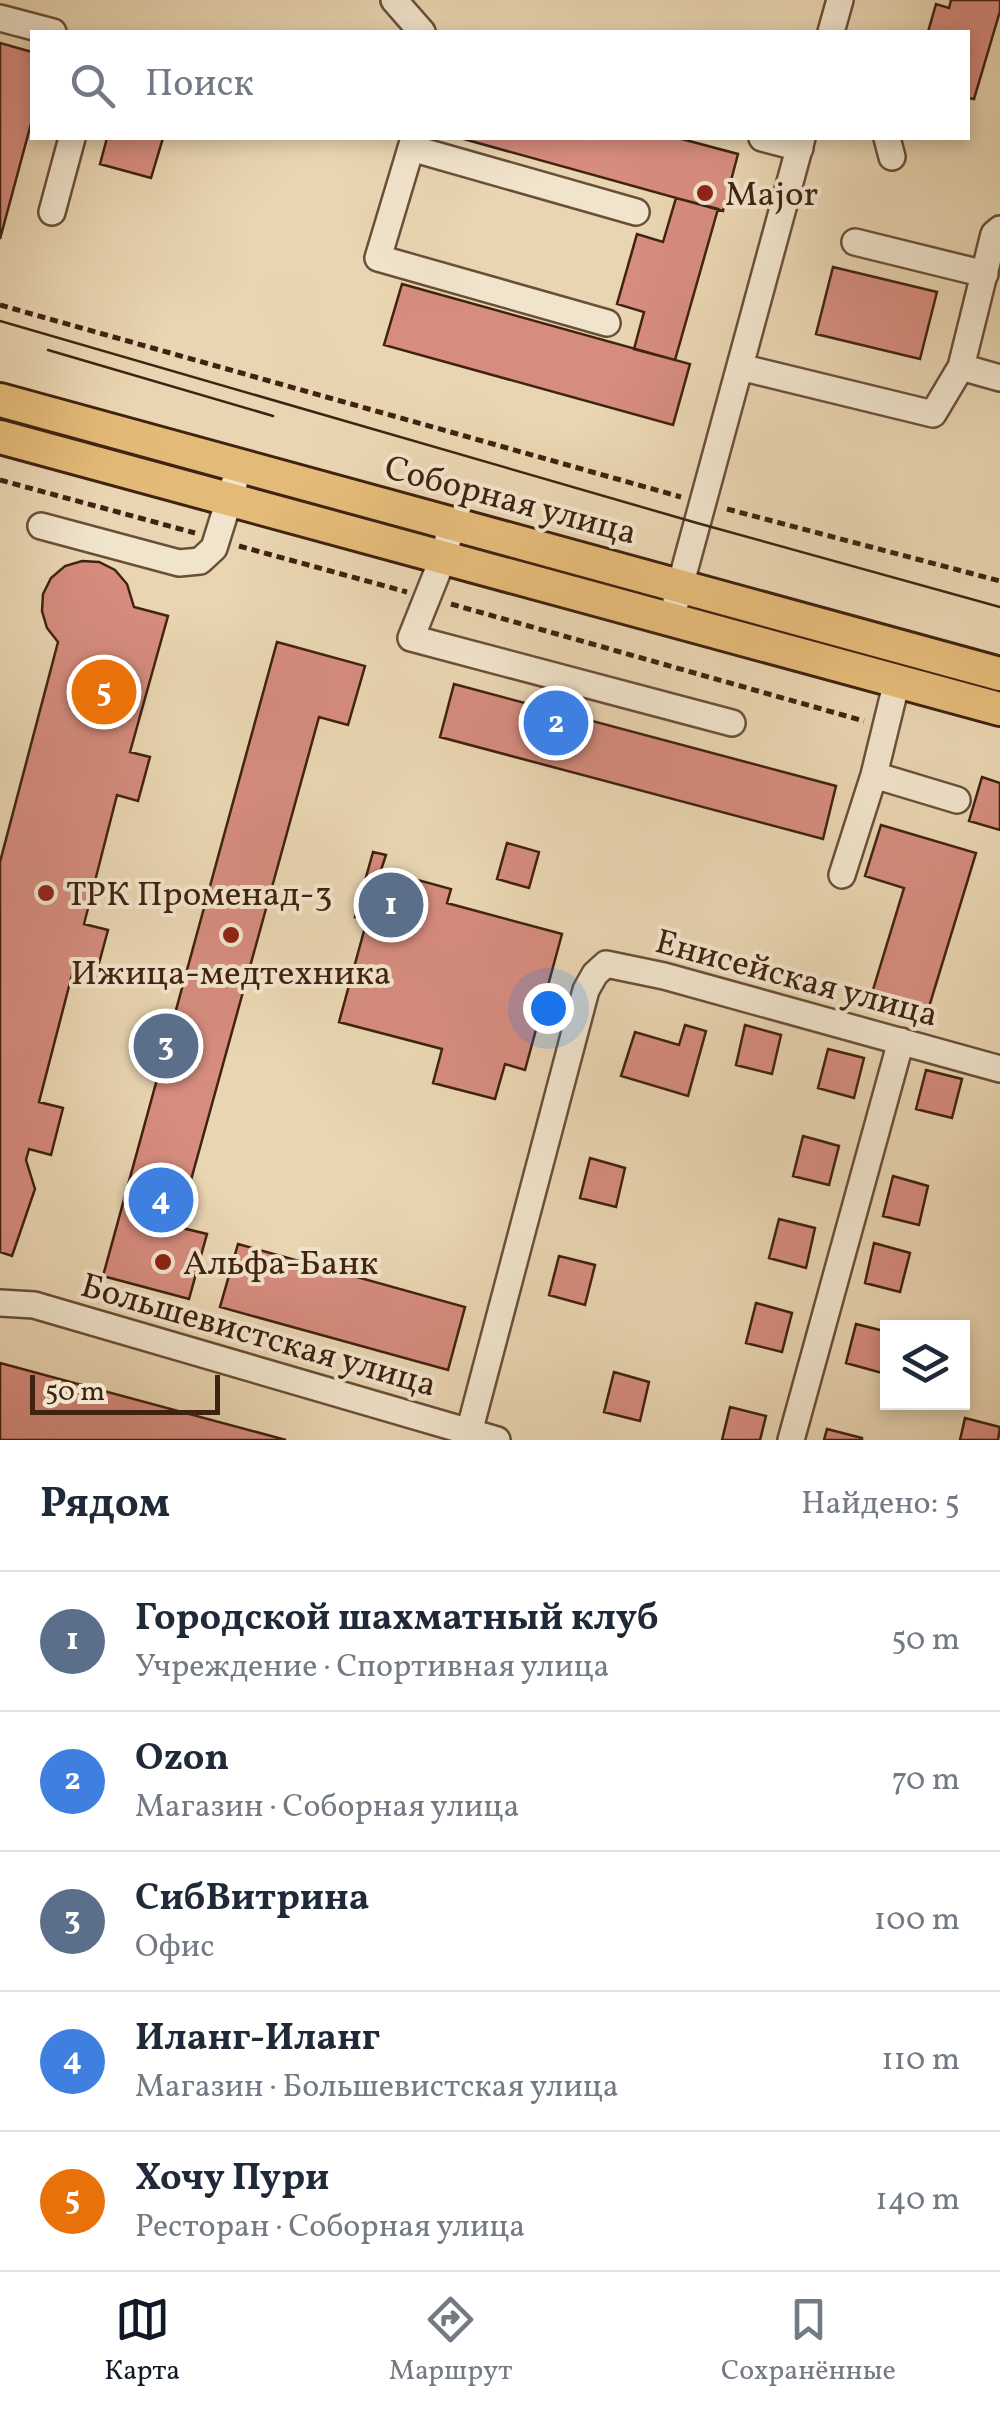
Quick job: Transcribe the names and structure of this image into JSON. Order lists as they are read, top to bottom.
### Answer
{
  "streets": {
    "main road": ["Соборная улица"],
    "street": ["Енисейская улица", "Большевистская улица"]
  },
  "crossings": [
    ["Енисейская улица", "Большевистская улица"]
  ],
  "places": [
    "Major",
    "ТРК Променад-3",
    "Ижица-медтехника",
    "Альфа-Банк"
  ],
  "scale_bar": "50 m",
  "page": {
    "search": "Поиск",
    "pins": [
      "5",
      "2",
      "1",
      "3",
      "4"
    ],
    "scale": "50 m",
    "heading": ["Рядом", "Найдено: 5"],
    "list": [
      {
        "mark": "1",
        "name": "Городской шахматный клуб",
        "note": "Учреждение · Спортивная улица",
        "value": "50 m"
      },
      {
        "mark": "2",
        "name": "Ozon",
        "note": "Магазин · Соборная улица",
        "value": "70 m"
      },
      {
        "mark": "3",
        "name": "СибВитрина",
        "note": "Офис",
        "value": "100 m"
      },
      {
        "mark": "4",
        "name": "Иланг-Иланг",
        "note": "Магазин · Большевистская улица",
        "value": "110 m"
      },
      {
        "mark": "5",
        "name": "Хочу Пури",
        "note": "Ресторан · Соборная улица",
        "value": "140 m"
      }
    ],
    "nav": ["Карта", "Маршрут", "Сохранённые"]
  }
}
